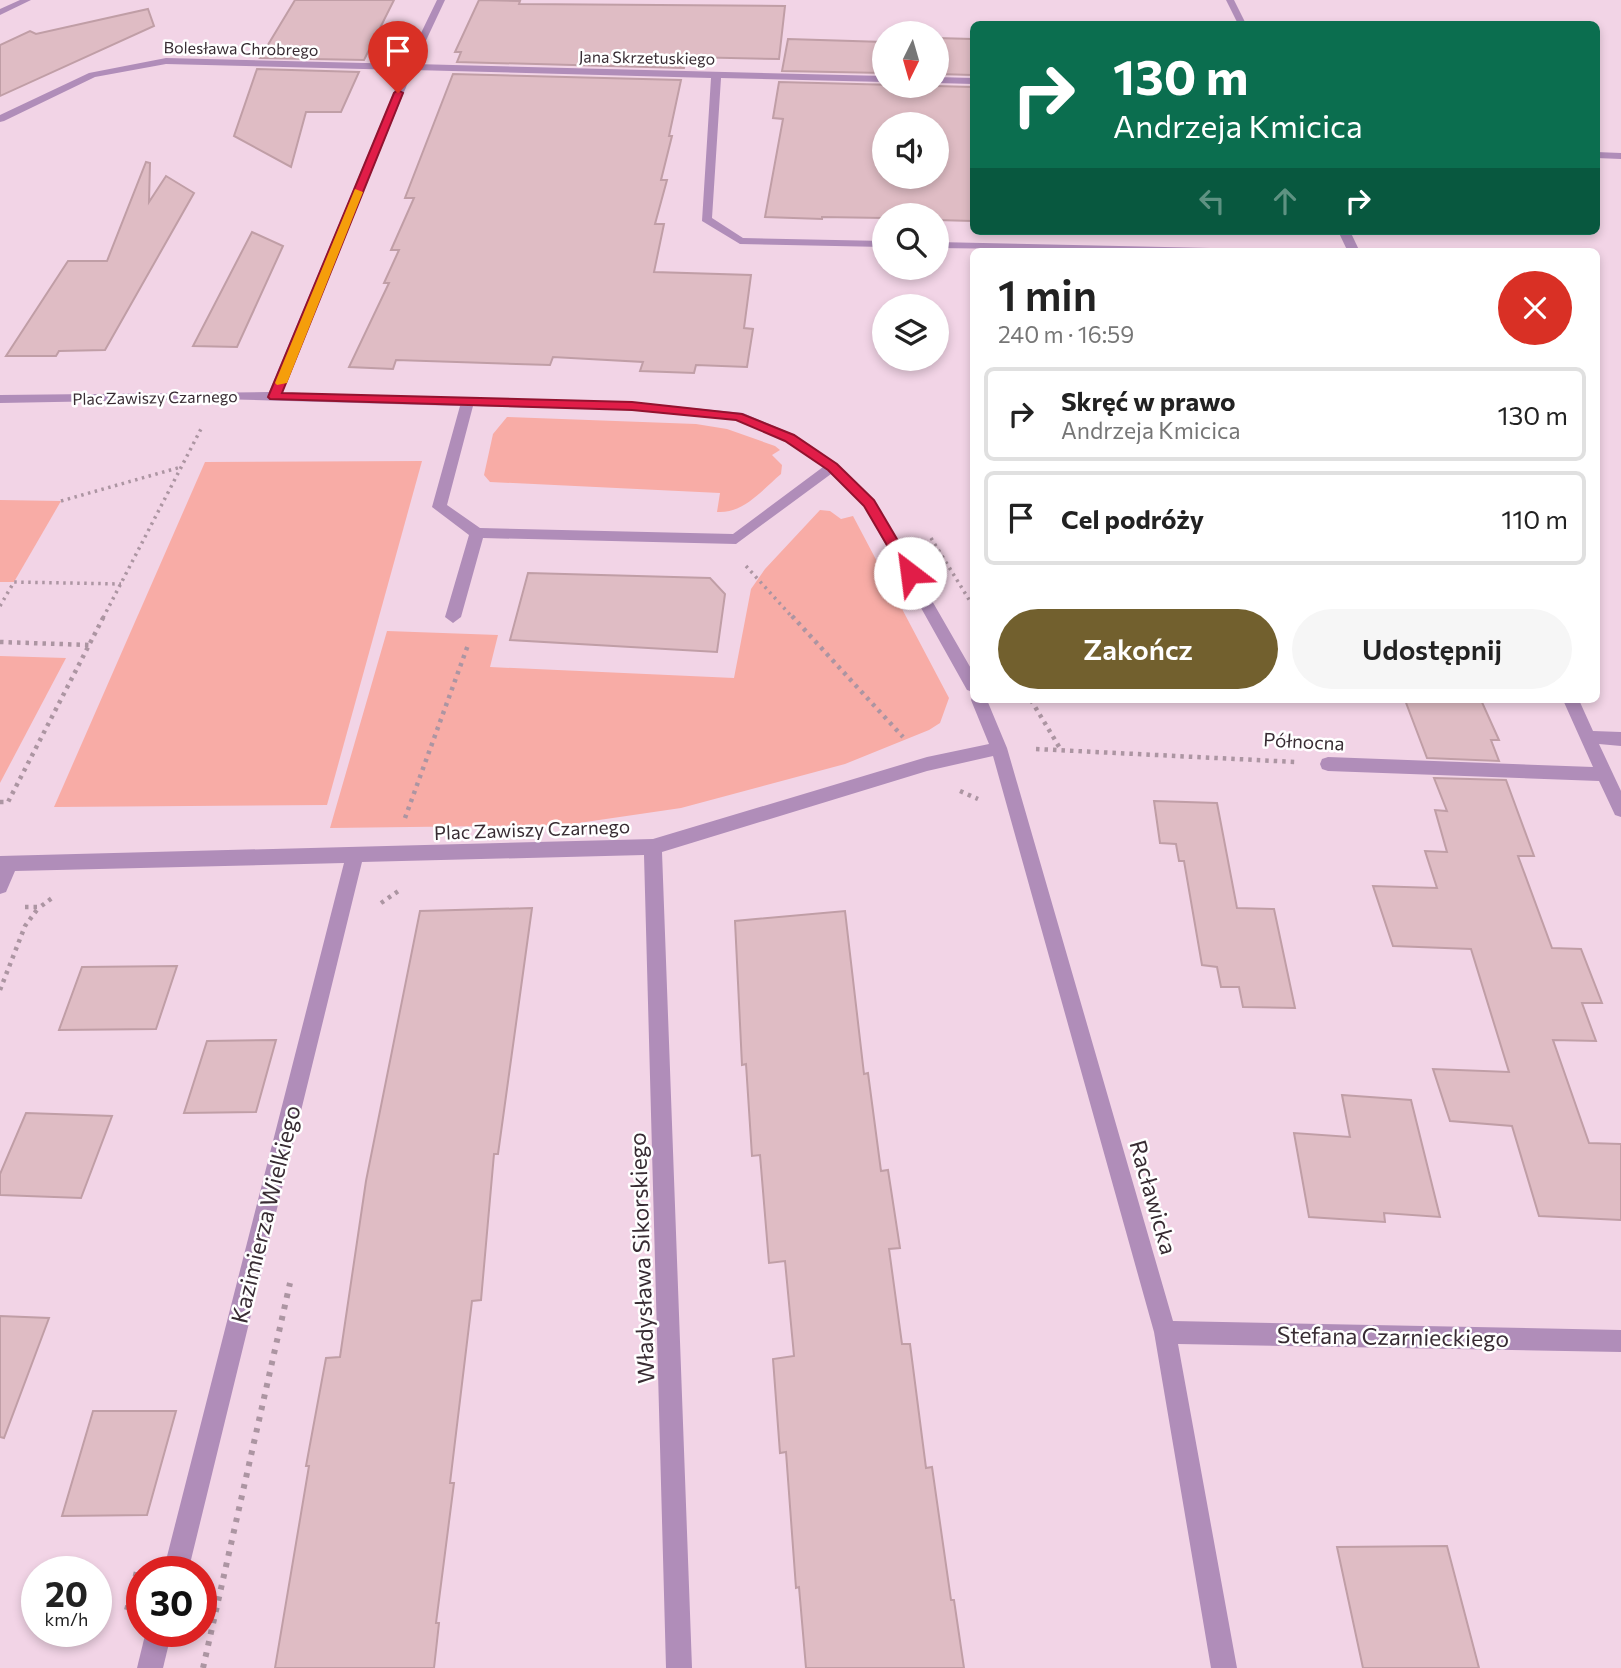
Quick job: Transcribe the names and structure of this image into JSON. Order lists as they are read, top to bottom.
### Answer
{
  "streets": {
    "street": [
      "Bolesława Chrobrego",
      "Jana Skrzetuskiego",
      "Plac Zawiszy Czarnego",
      "Północna",
      "Racławicka",
      "Kazimierza Wielkiego",
      "Władysława Sikorskiego",
      "Stefana Czarnieckiego"
    ]
  },
  "crossings": [
    ["Bolesława Chrobrego", "Jana Skrzetuskiego"],
    ["Plac Zawiszy Czarnego", "Północna"],
    ["Plac Zawiszy Czarnego", "Racławicka"],
    ["Plac Zawiszy Czarnego", "Kazimierza Wielkiego"],
    ["Plac Zawiszy Czarnego", "Władysława Sikorskiego"],
    ["Północna", "Racławicka"],
    ["Racławicka", "Stefana Czarnieckiego"]
  ],
  "north": "bottom",
  "page": {
    "turn": ["130 m", "Andrzeja Kmicica"],
    "heading": ["1 min", "240 m · 16:59"],
    "list": [
      {
        "name": "Skręć w prawo",
        "note": "Andrzeja Kmicica",
        "value": "130 m"
      },
      {
        "name": "Cel podróży",
        "value": "110 m"
      }
    ],
    "buttons": ["Zakończ", "Udostępnij"],
    "speed": "20 km/h",
    "limit": "30"
  }
}
